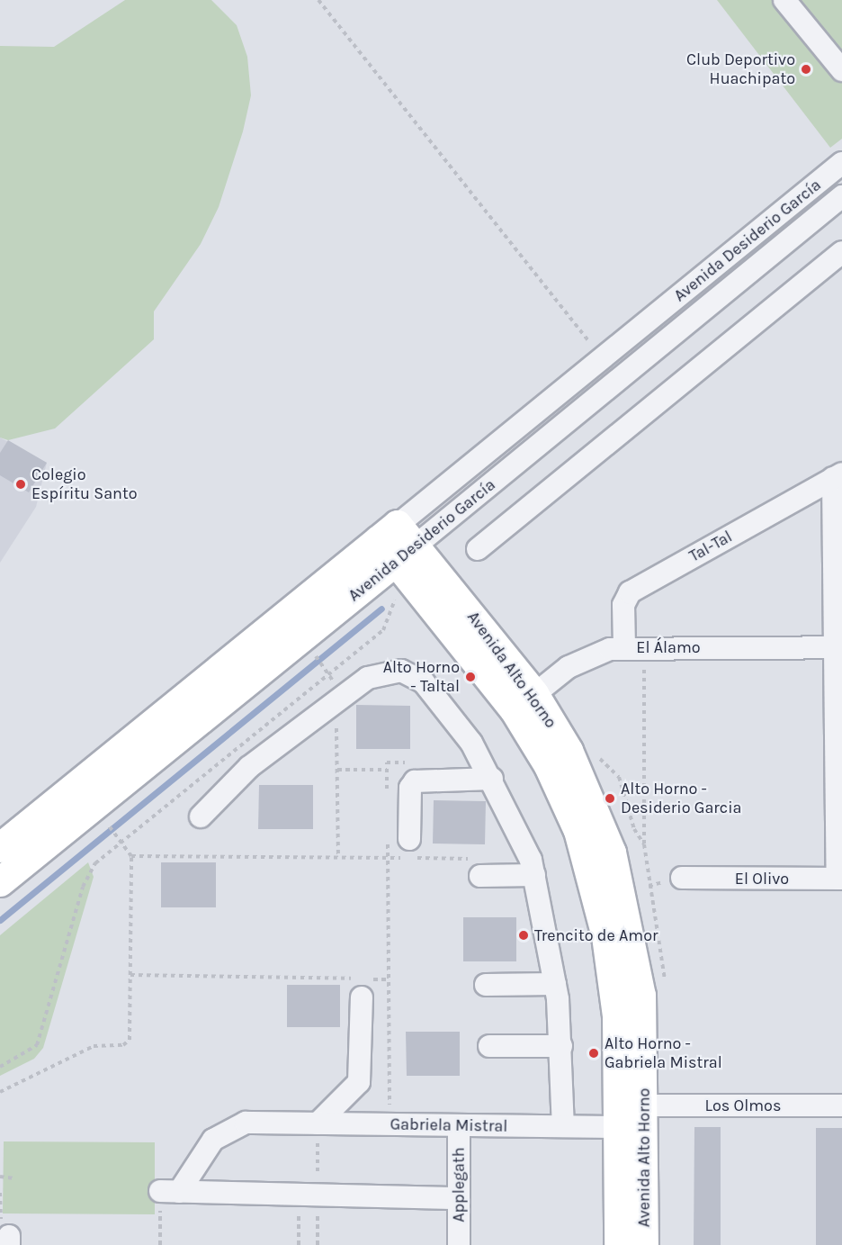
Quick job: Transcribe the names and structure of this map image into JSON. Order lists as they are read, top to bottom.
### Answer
{
  "streets": {
    "main road": ["Avenida Desiderio García", "Avenida Alto Horno"],
    "street": [
      "Tal-Tal",
      "El Álamo",
      "El Olivo",
      "Los Olmos",
      "Gabriela Mistral",
      "Applegath"
    ]
  },
  "crossings": [
    ["Avenida Desiderio García", "Avenida Alto Horno"],
    ["Tal-Tal", "El Álamo"],
    ["El Álamo", "Avenida Alto Horno"],
    ["Avenida Alto Horno", "Los Olmos"],
    ["Avenida Alto Horno", "Gabriela Mistral"],
    ["Gabriela Mistral", "Applegath"]
  ],
  "places": [
    "Club Deportivo Huachipato",
    "Colegio Espíritu Santo",
    "Alto Horno - Taltal",
    "Alto Horno - Desiderio Garcia",
    "Trencito de Amor",
    "Alto Horno - Gabriela Mistral"
  ]
}
